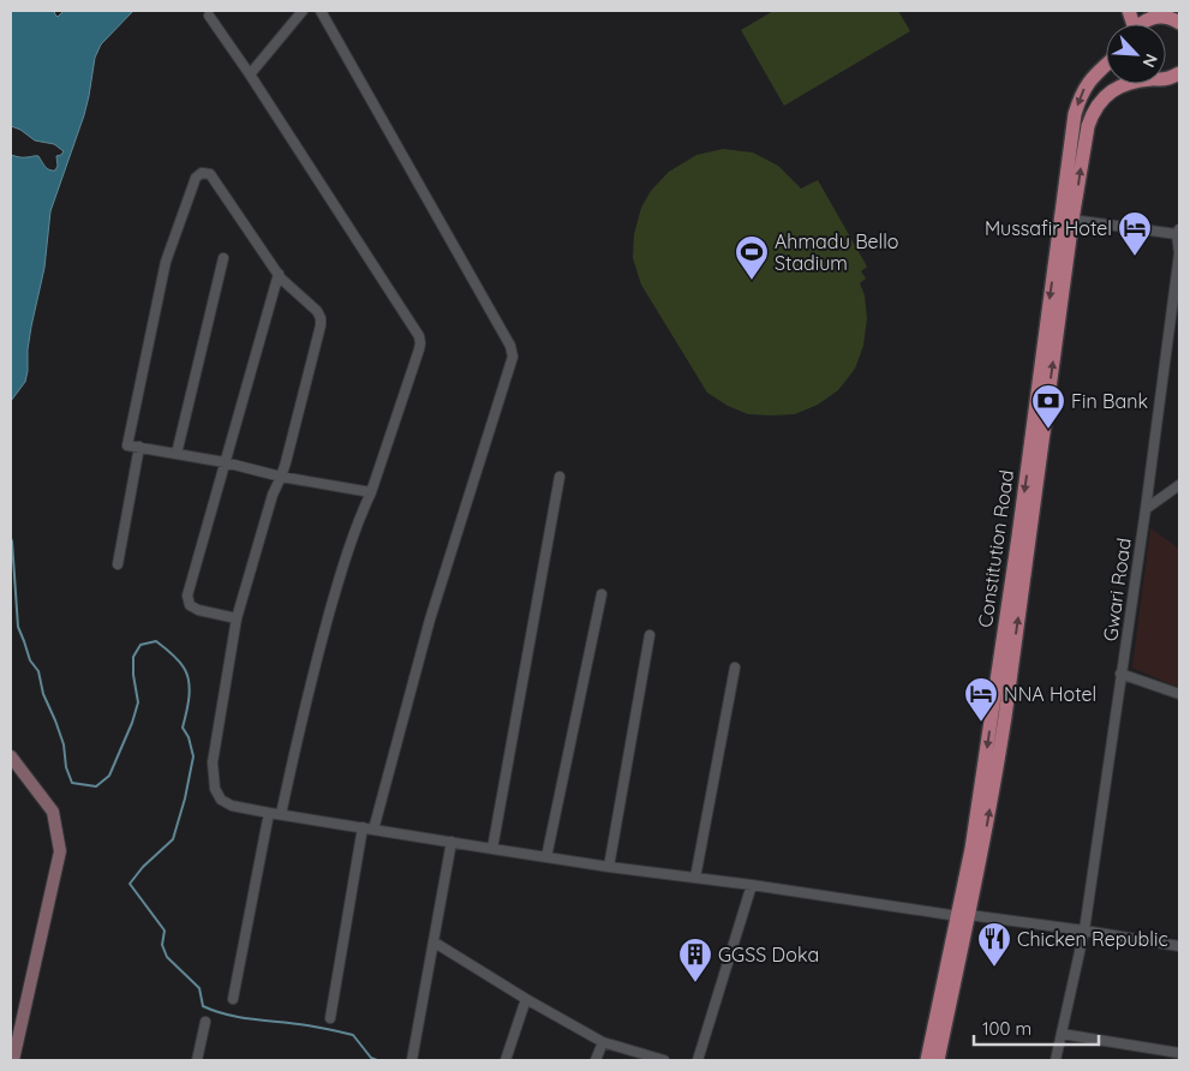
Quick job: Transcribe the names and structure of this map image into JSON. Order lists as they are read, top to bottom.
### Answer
{
  "streets": {
    "main road": ["Constitution Road"],
    "street": ["Gwari Road"]
  },
  "places": {
    "hotel": ["Mussafir Hotel", "NNA Hotel"],
    "sports": ["Ahmadu Bello Stadium"],
    "bank": ["Fin Bank"],
    "restaurant": ["Chicken Republic"],
    "building": ["GGSS Doka"]
  },
  "scale_bar": "100 m",
  "north": "bottom right"
}
